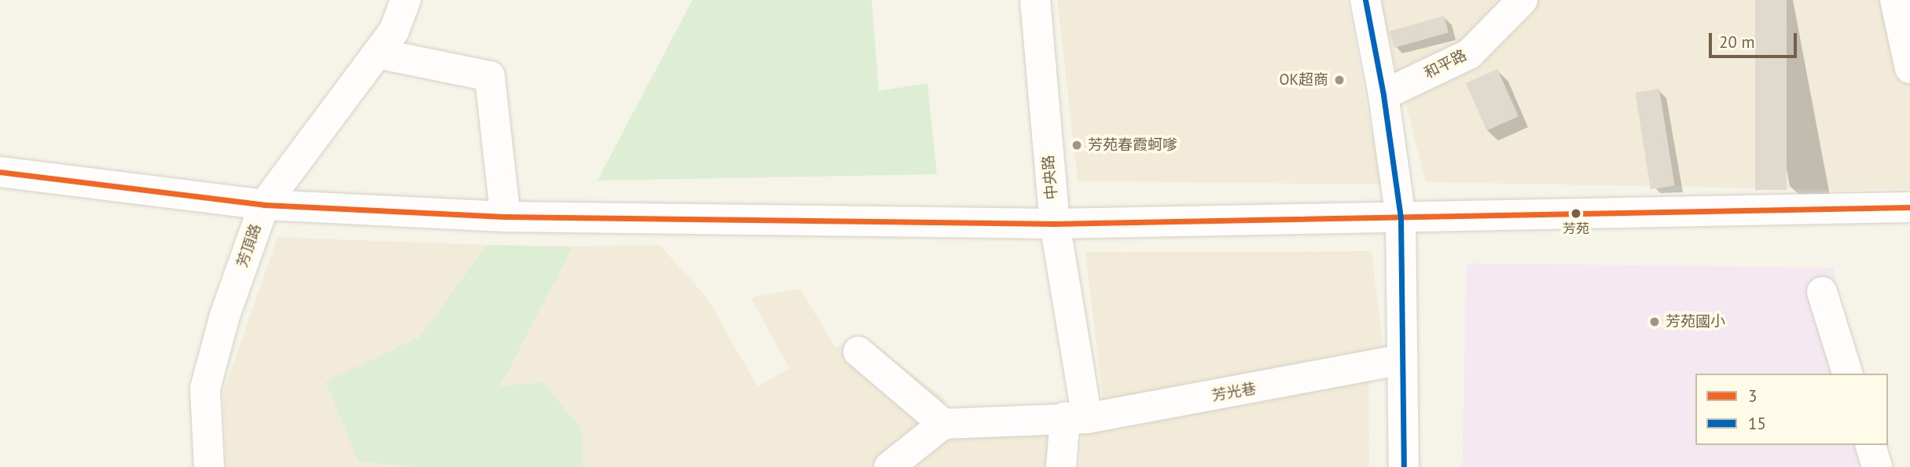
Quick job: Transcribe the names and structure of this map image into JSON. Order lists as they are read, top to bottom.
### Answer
{
  "streets": {
    "street": [
      "和平路",
      "中央路",
      "芳頂路",
      "芳光巷"
    ]
  },
  "crossings": [
    ["中央路", "芳光巷"]
  ],
  "places": [
    "OK超商",
    "芳苑春霞蚵嗲",
    "芳苑",
    "芳苑國小"
  ],
  "lines": ["transit line 15", "transit line 3"],
  "legend": ["3", "15"],
  "scale_bar": "20 m"
}
